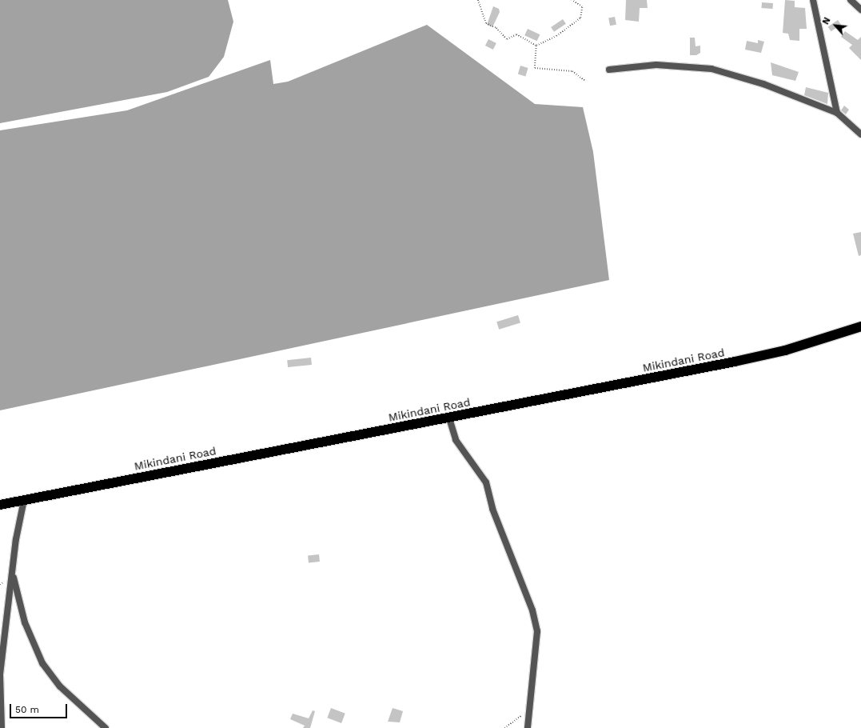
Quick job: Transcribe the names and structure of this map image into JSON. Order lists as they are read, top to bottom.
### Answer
{
  "streets": {
    "highway": ["Mikindani Road"]
  },
  "scale_bar": "50 m",
  "north": "top left"
}
